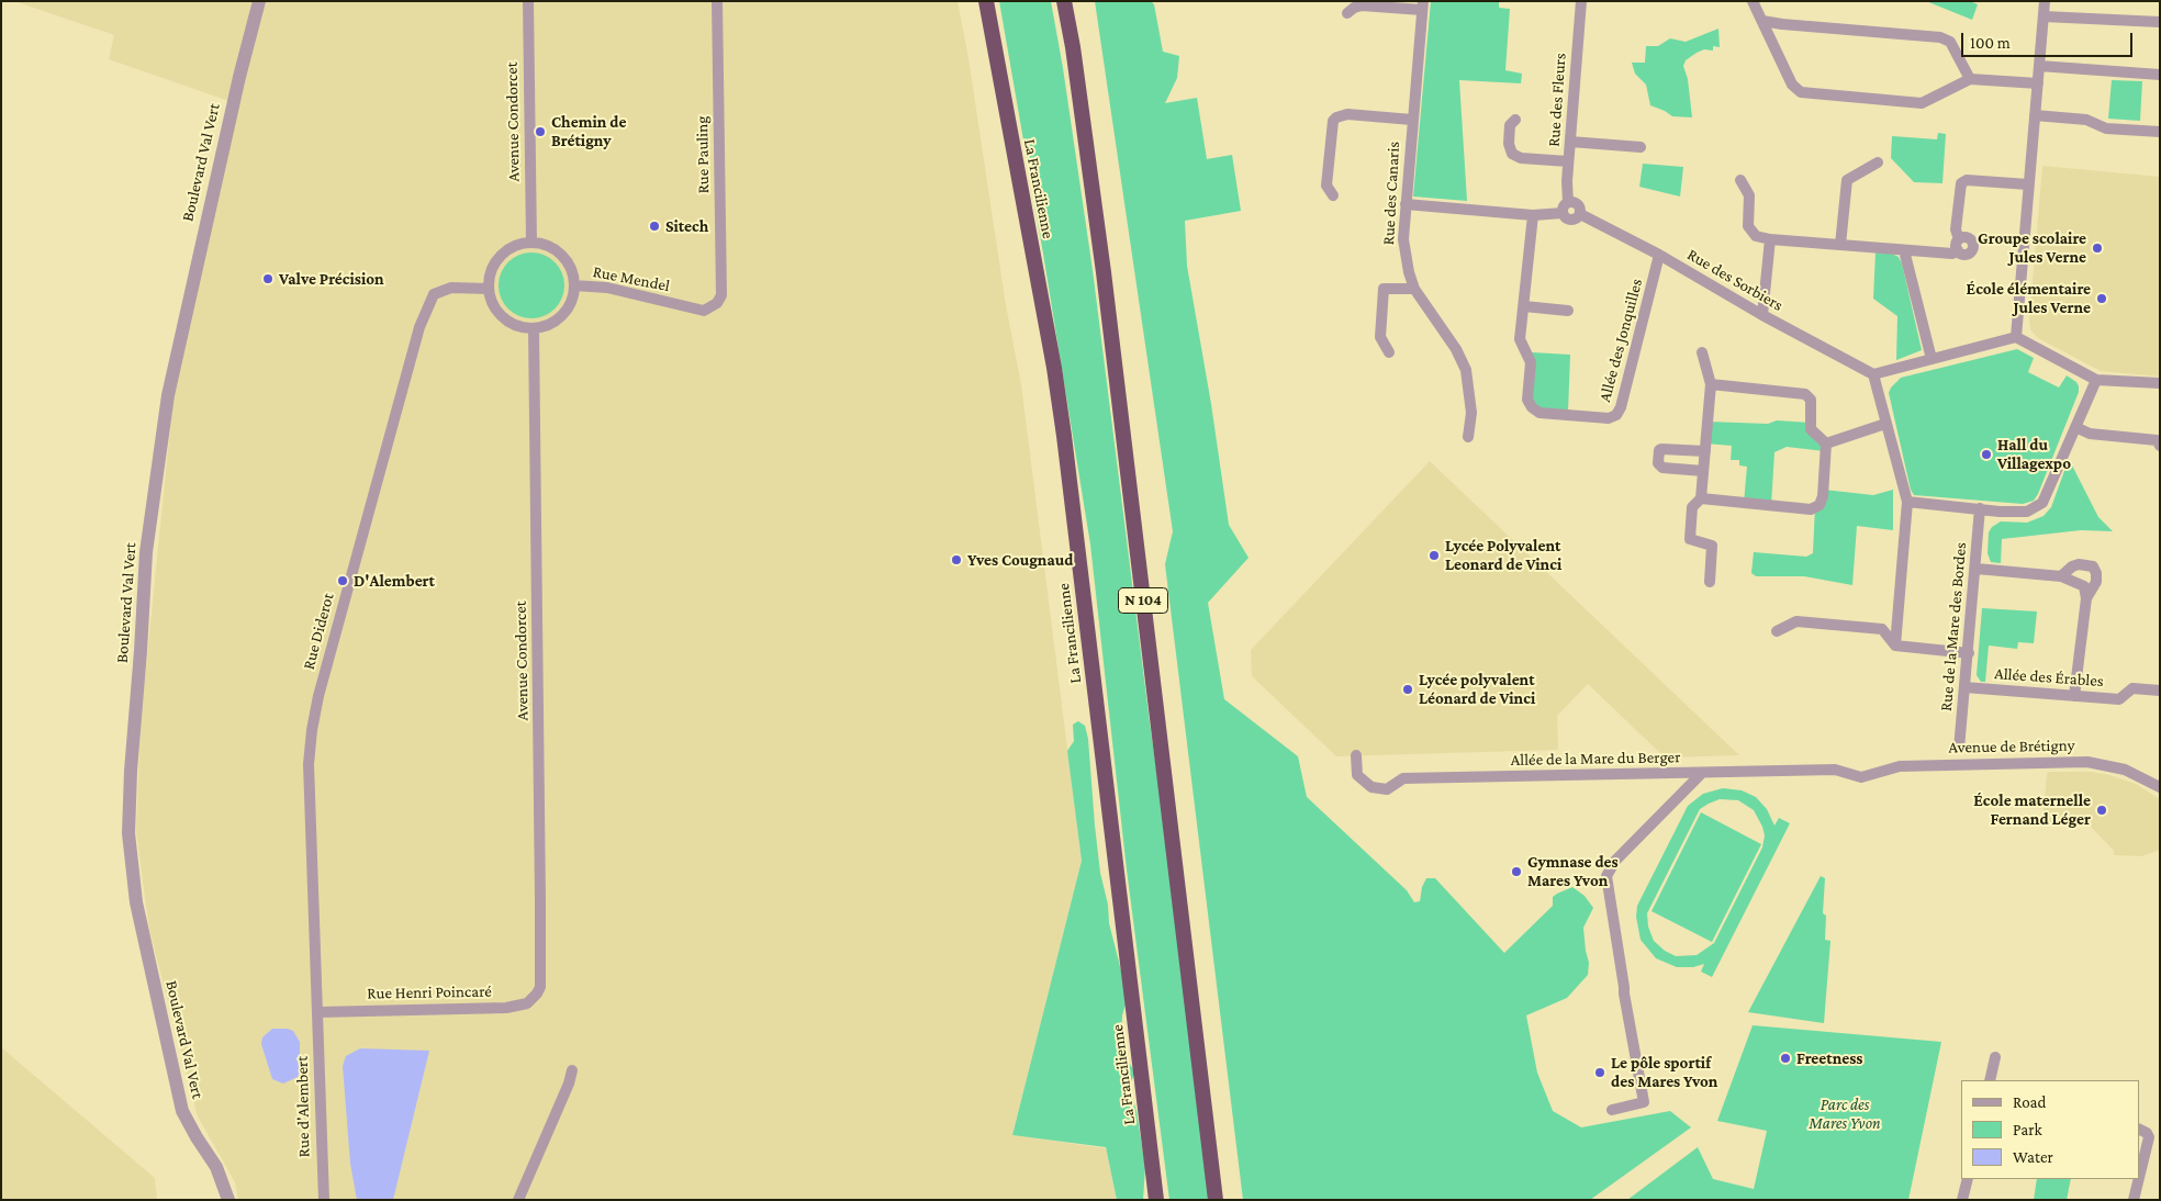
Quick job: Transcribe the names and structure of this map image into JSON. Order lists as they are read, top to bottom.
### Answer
{
  "streets": {
    "highway": ["La Francilienne", "N 104"],
    "street": [
      "Rue des Fleurs",
      "Avenue Condorcet",
      "Rue Pauling",
      "Boulevard Val Vert",
      "Rue des Canaris",
      "Rue Mendel",
      "Rue des Sorbiers",
      "Allée des Jonquilles",
      "Rue de la Mare des Bordes",
      "Rue Diderot",
      "Allée des Érables",
      "Avenue de Brétigny",
      "Allée de la Mare du Berger",
      "Rue Henri Poincaré",
      "Rue d'Alembert"
    ]
  },
  "crossings": [
    ["Rue des Fleurs", "Rue des Sorbiers"],
    ["Avenue Condorcet", "Rue Mendel"],
    ["Avenue Condorcet", "Rue Diderot"],
    ["Avenue Condorcet", "Rue Henri Poincaré"],
    ["Rue Pauling", "Rue Mendel"],
    ["Rue des Canaris", "Rue des Sorbiers"],
    ["Rue Mendel", "Rue Diderot"],
    ["Rue des Sorbiers", "Allée des Jonquilles"],
    ["Rue de la Mare des Bordes", "Allée des Érables"],
    ["Rue Diderot", "Rue Henri Poincaré"],
    ["Rue Diderot", "Rue d'Alembert"],
    ["Avenue de Brétigny", "Allée de la Mare du Berger"],
    ["Rue Henri Poincaré", "Rue d'Alembert"]
  ],
  "parks": ["Parc des Mares Yvon"],
  "places": [
    "Chemin de Brétigny",
    "Sitech",
    "Groupe scolaire Jules Verne",
    "Valve Précision",
    "École élémentaire Jules Verne",
    "Hall du Villagexpo",
    "Lycée Polyvalent Leonard de Vinci",
    "Yves Cougnaud",
    "D'Alembert",
    "Lycée polyvalent Léonard de Vinci",
    "École maternelle Fernand Léger",
    "Gymnase des Mares Yvon",
    "Freetness",
    "Le pôle sportif des Mares Yvon"
  ],
  "legend": ["Road", "Park", "Water"],
  "scale_bar": "100 m"
}
